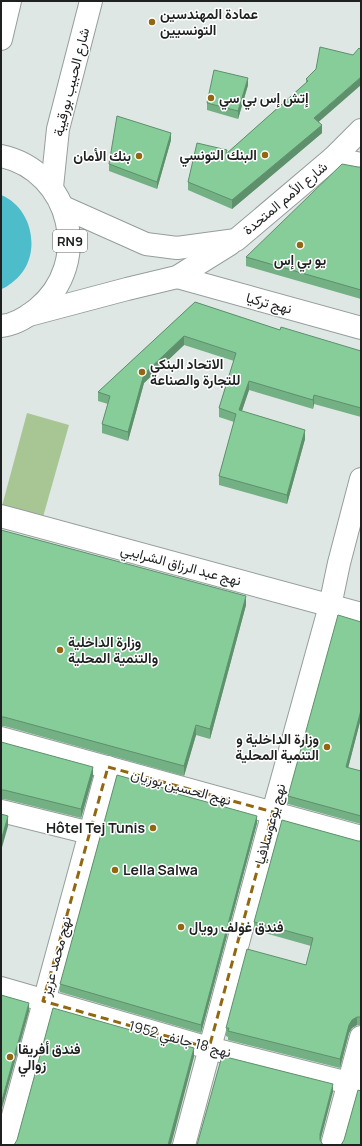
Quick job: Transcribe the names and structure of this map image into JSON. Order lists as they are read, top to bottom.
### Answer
{
  "streets": {
    "street": [
      "شارع الحبيب بورقيبة",
      "شارع الأمم المتحدة",
      "RN9",
      "نهج تركيا",
      "نهج عبد الرزاق الشرايبي",
      "نهج الحسين بوزيان",
      "نهج يوغوسلافيا",
      "نهج محمد عزيز",
      "نهج 18 جانفي 1952"
    ]
  },
  "crossings": [
    ["شارع الحبيب بورقيبة", "RN9"],
    ["شارع الأمم المتحدة", "RN9"],
    ["نهج عبد الرزاق الشرايبي", "نهج يوغوسلافيا"],
    ["نهج الحسين بوزيان", "نهج يوغوسلافيا"],
    ["نهج الحسين بوزيان", "نهج محمد عزيز"],
    ["نهج يوغوسلافيا", "نهج 18 جانفي 1952"],
    ["نهج محمد عزيز", "نهج 18 جانفي 1952"]
  ],
  "places": [
    "عمادة المهندسين التونسيين",
    "إتش إس بي سي",
    "البنك التونسي",
    "بنك الأمان",
    "يو بي إس",
    "الاتحاد البنكي للتجارة والصناعة",
    "وزارة الداخلية والتنمية المحلية",
    "وزارة الداخلية و التنمية المحلية",
    "Hôtel Tej Tunis",
    "Lella Salwa",
    "فندق غولف رويال",
    "فندق أفريقا زوالي"
  ]
}
